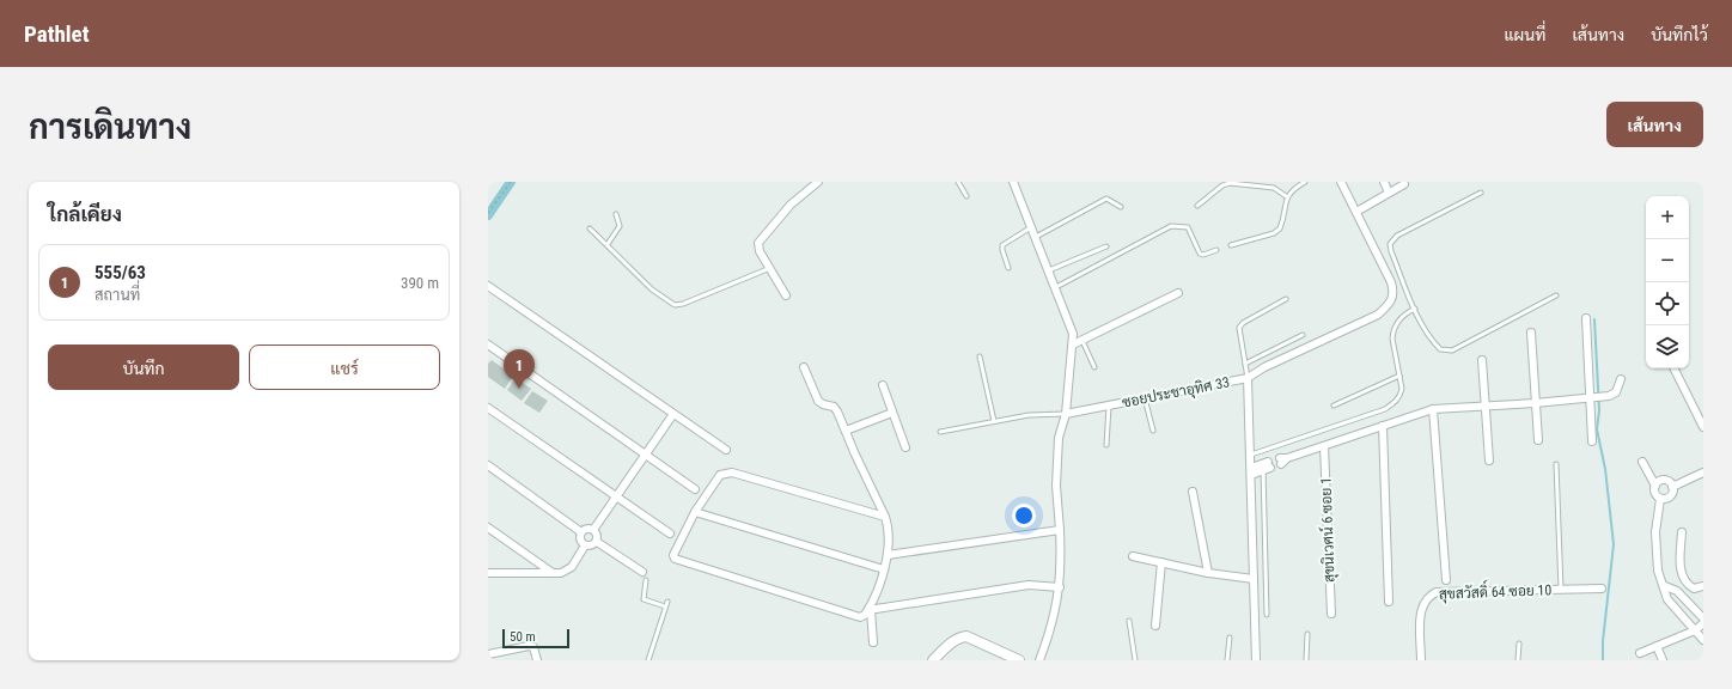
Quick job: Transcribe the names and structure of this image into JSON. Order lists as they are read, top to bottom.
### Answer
{
  "streets": {
    "street": ["ซอยประชาอุทิศ 33", "สุขนิเวศน์ 6 ซอย 1", "สุขสวัสดิ์ 64 ซอย 10"]
  },
  "scale_bar": "50 m",
  "page": {
    "header": "Pathlet",
    "nav": ["แผนที่", "เส้นทาง", "บันทึกไว้"],
    "buttons": [
      "เส้นทาง",
      ["บันทึก", "แชร์"]
    ],
    "title": "การเดินทาง",
    "heading": "ใกล้เคียง",
    "map_buttons": ["+", "−"],
    "list": [
      {
        "mark": "1",
        "name": "555/63",
        "note": "สถานที่",
        "value": "390 m"
      }
    ],
    "pins": "1",
    "scale": "50 m"
  }
}
